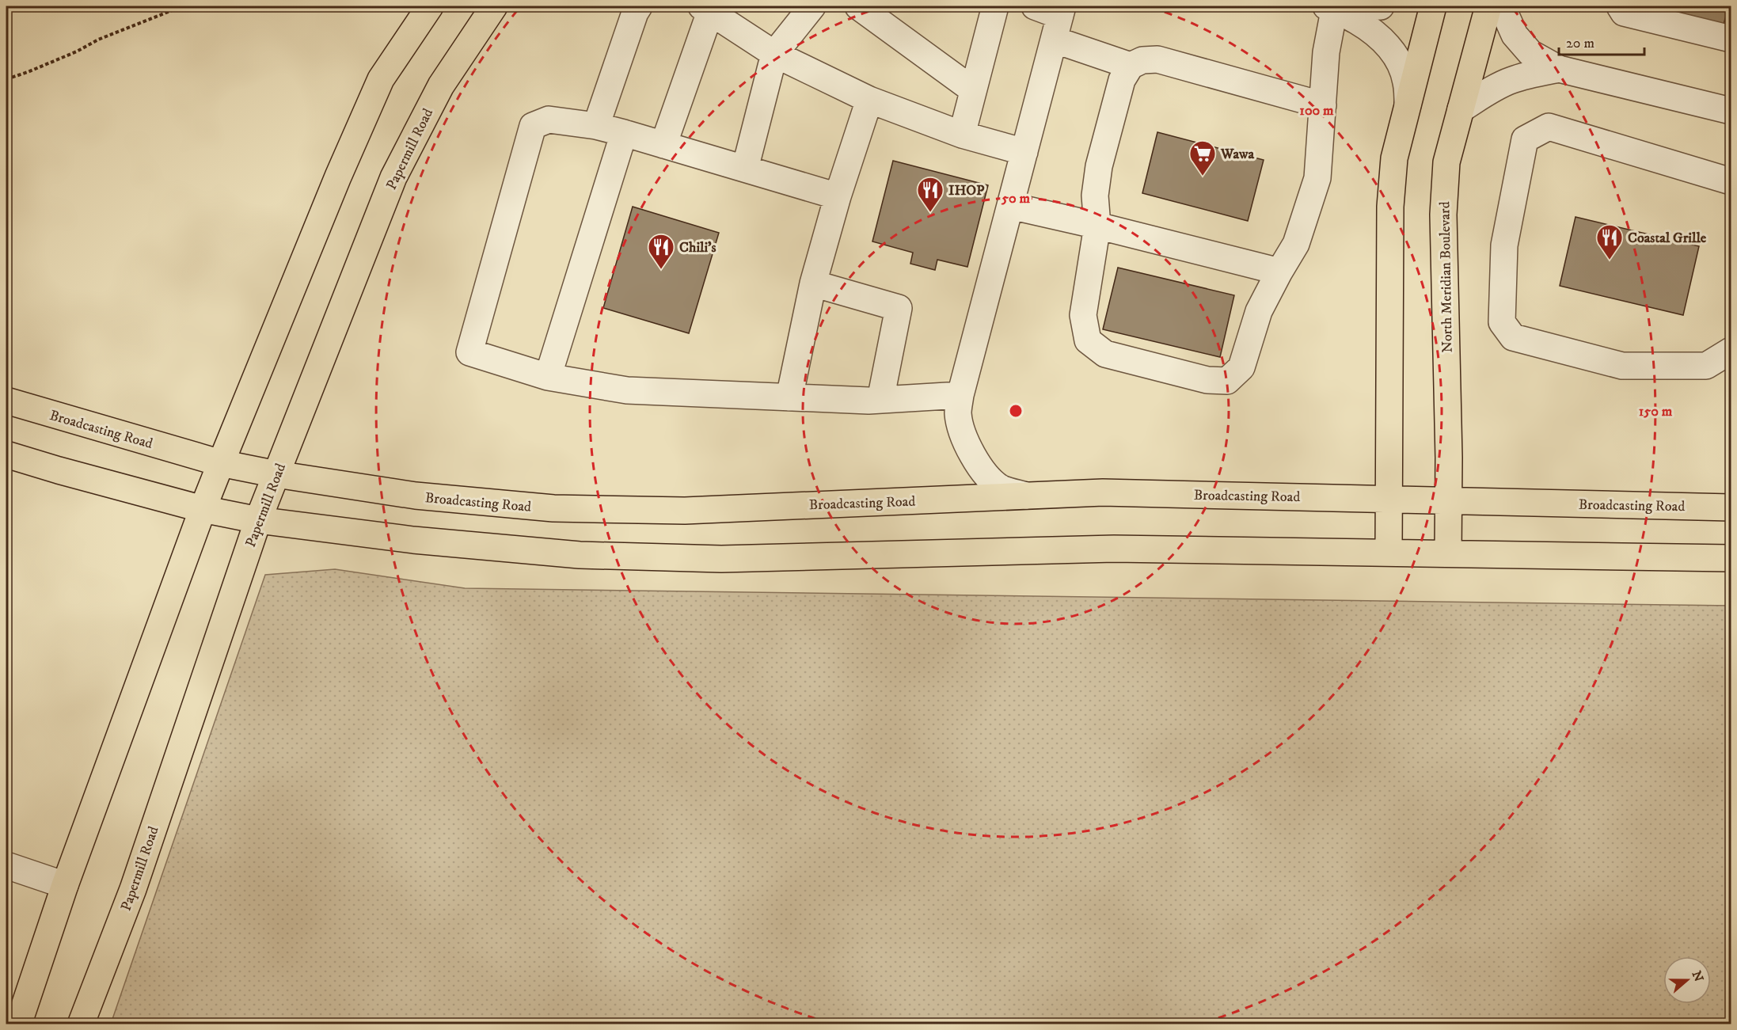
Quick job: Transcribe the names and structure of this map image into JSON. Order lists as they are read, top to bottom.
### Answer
{
  "streets": {
    "main road": ["Papermill Road", "North Meridian Boulevard", "Broadcasting Road"]
  },
  "crossings": [
    ["Papermill Road", "Broadcasting Road"],
    ["North Meridian Boulevard", "Broadcasting Road"]
  ],
  "places": {
    "supermarket": ["Wawa"],
    "restaurant": ["IHOP", "Coastal Grille", "Chili's"]
  },
  "scale_bar": "20 m",
  "north": "right",
  "rings": ["100 m", "50 m", "150 m"]
}
